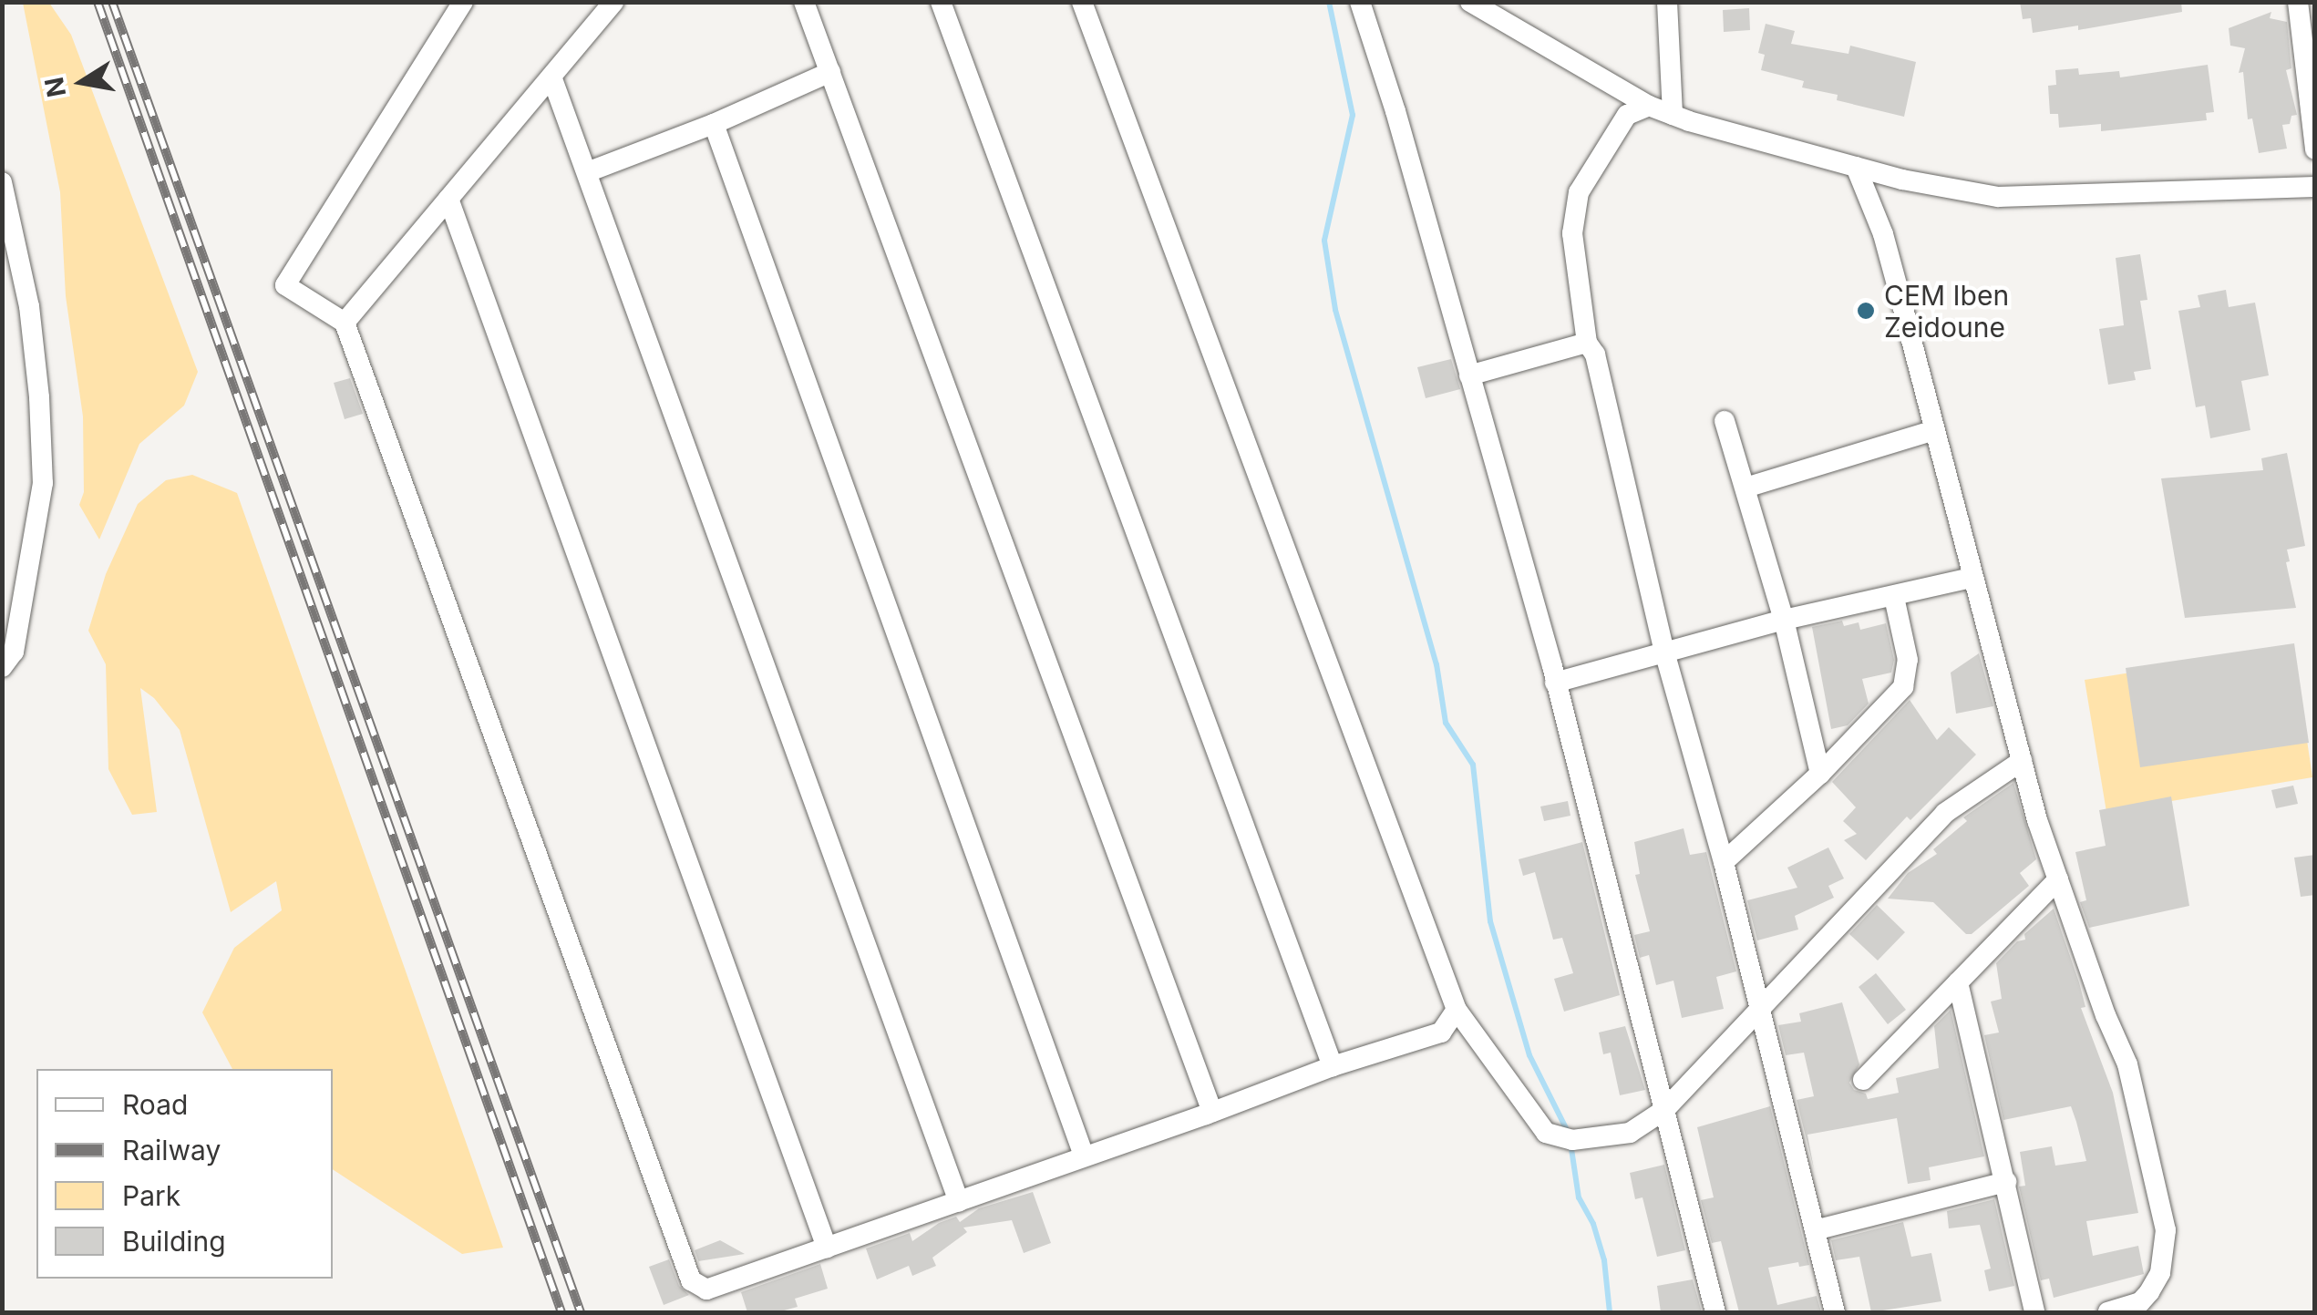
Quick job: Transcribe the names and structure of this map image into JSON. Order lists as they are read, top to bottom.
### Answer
{
  "places": ["CEM Iben Zeidoune"],
  "legend": [
    "Road",
    "Railway",
    "Park",
    "Building"
  ],
  "north": "left"
}
